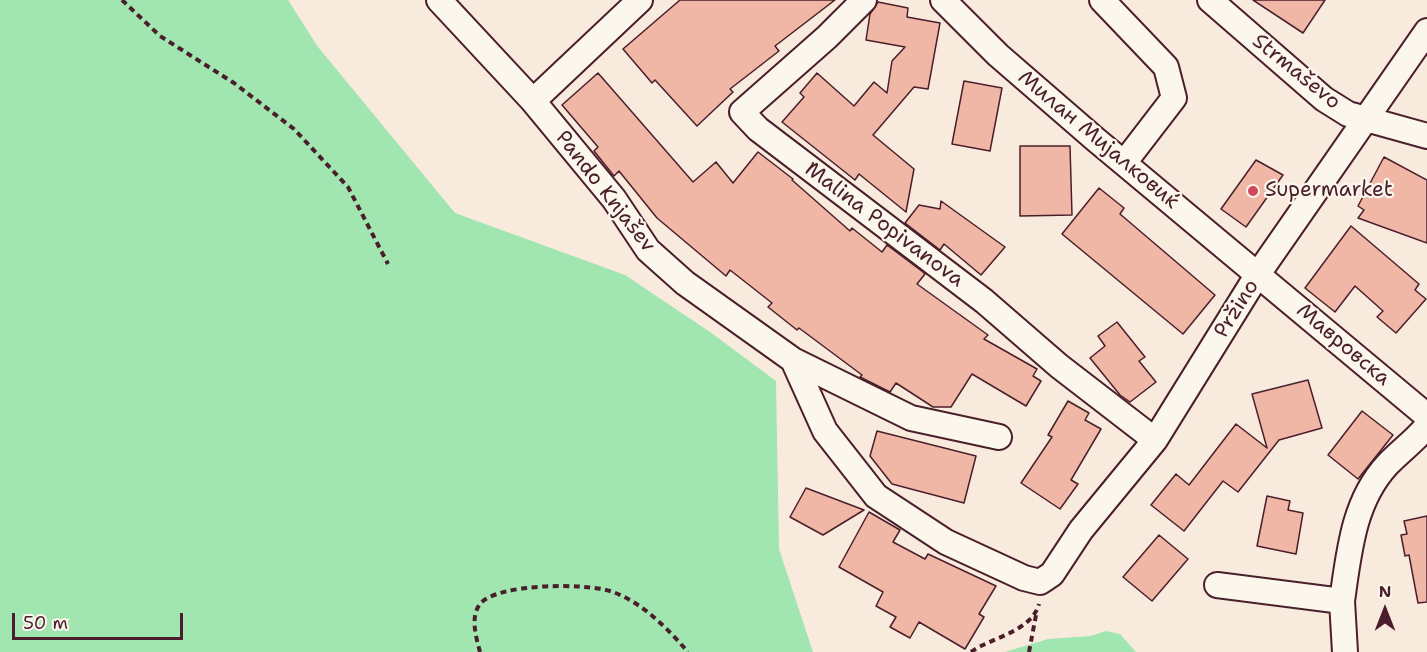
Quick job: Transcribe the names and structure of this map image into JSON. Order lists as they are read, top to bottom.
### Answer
{
  "streets": {
    "street": [
      "Strmaševo",
      "Милан Мијалковиќ",
      "Pando Knjašev",
      "Malina Popivanova",
      "Pržino",
      "Мавровска"
    ]
  },
  "crossings": [
    ["Strmaševo", "Pržino"],
    ["Милан Мијалковиќ", "Pržino"],
    ["Милан Мијалковиќ", "Мавровска"],
    ["Malina Popivanova", "Pržino"],
    ["Pržino", "Мавровска"]
  ],
  "places": ["Supermarket"],
  "scale_bar": "50 m",
  "north": "top"
}
